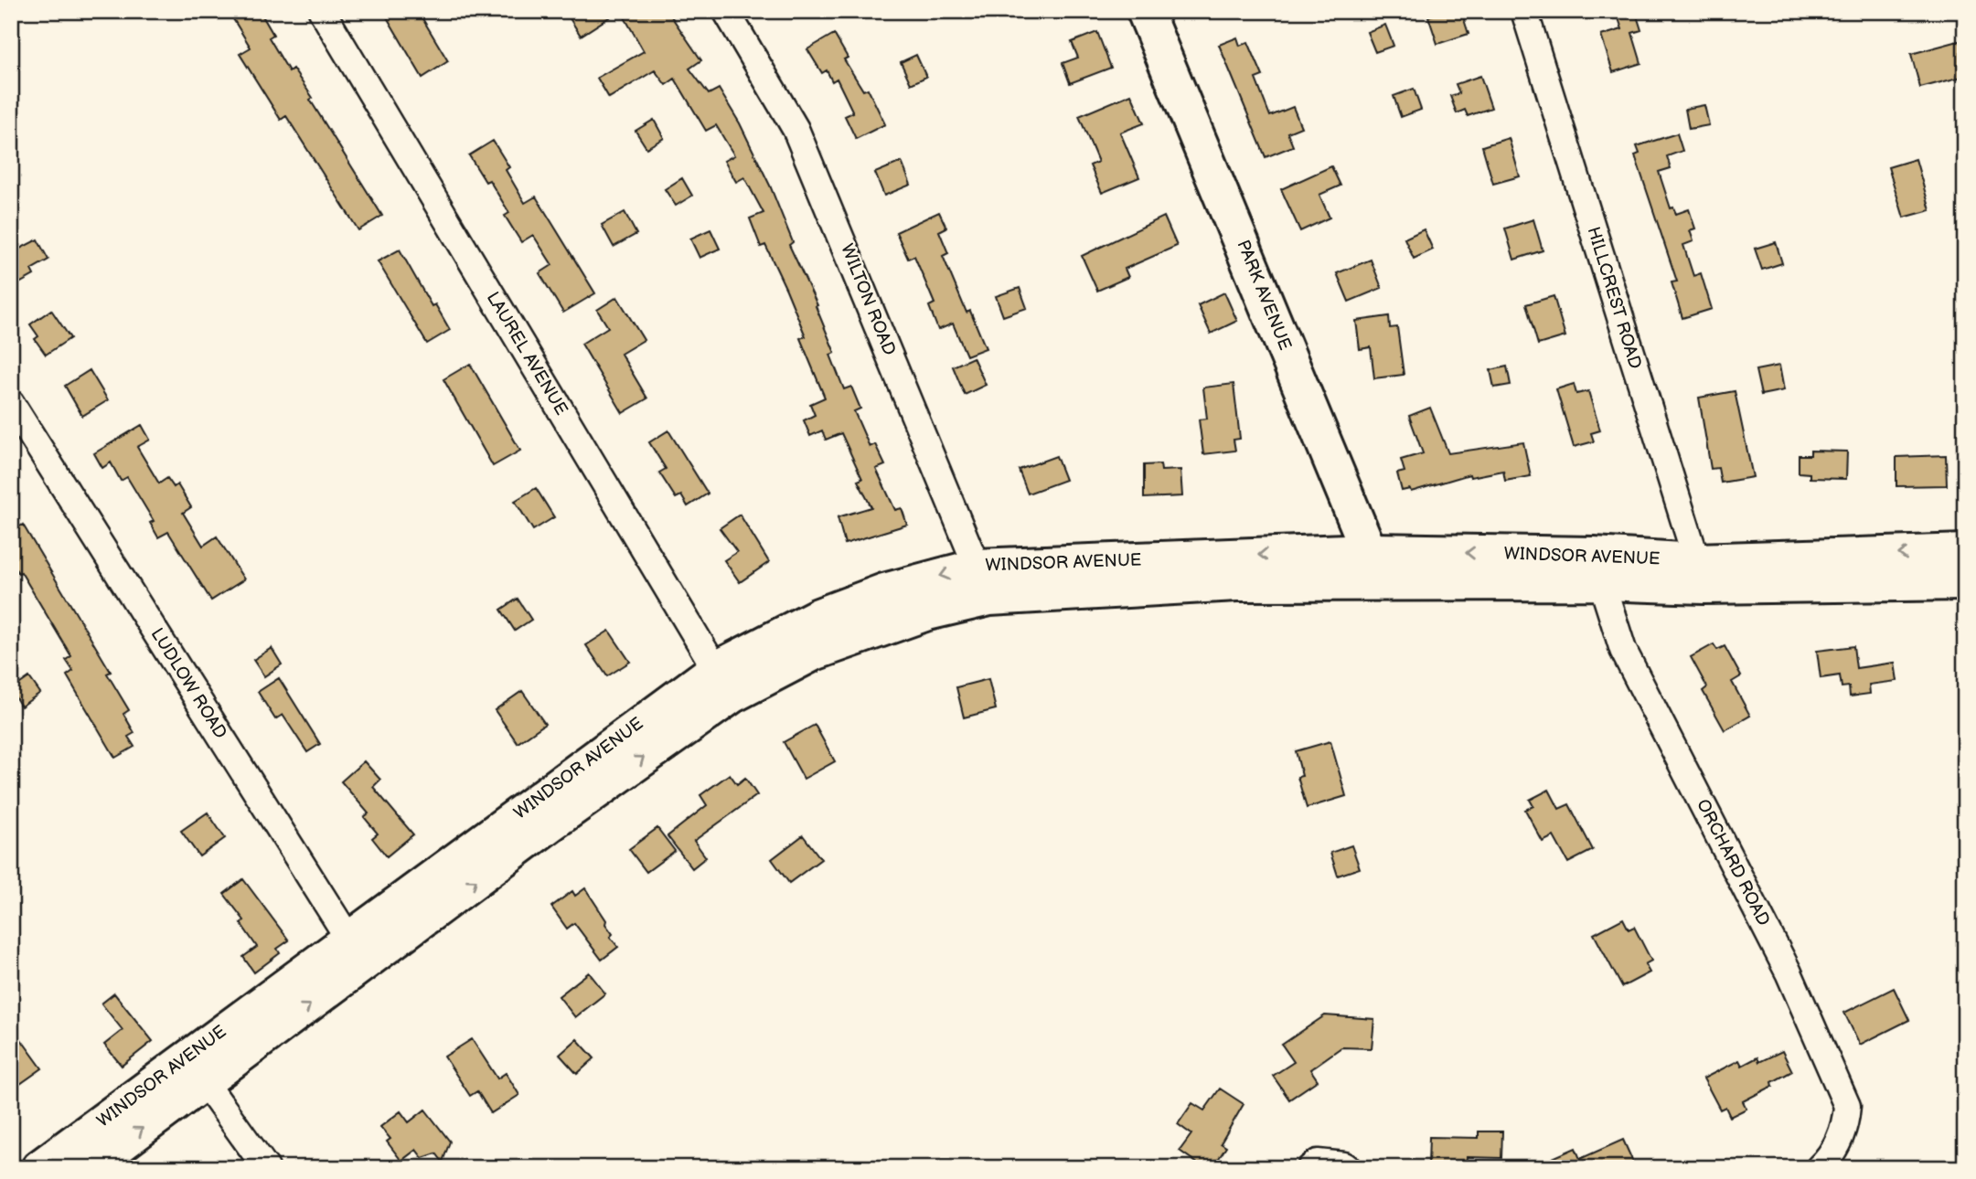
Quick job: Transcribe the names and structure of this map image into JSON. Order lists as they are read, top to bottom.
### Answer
{
  "streets": {
    "main road": ["PARK AVENUE", "WINDSOR AVENUE"],
    "street": [
      "HILLCREST ROAD",
      "WILTON ROAD",
      "LAUREL AVENUE",
      "LUDLOW ROAD",
      "ORCHARD ROAD"
    ]
  },
  "crossings": [
    ["PARK AVENUE", "WINDSOR AVENUE"],
    ["HILLCREST ROAD", "WINDSOR AVENUE"],
    ["WILTON ROAD", "WINDSOR AVENUE"],
    ["LAUREL AVENUE", "WINDSOR AVENUE"],
    ["WINDSOR AVENUE", "LUDLOW ROAD"],
    ["WINDSOR AVENUE", "ORCHARD ROAD"]
  ]
}
